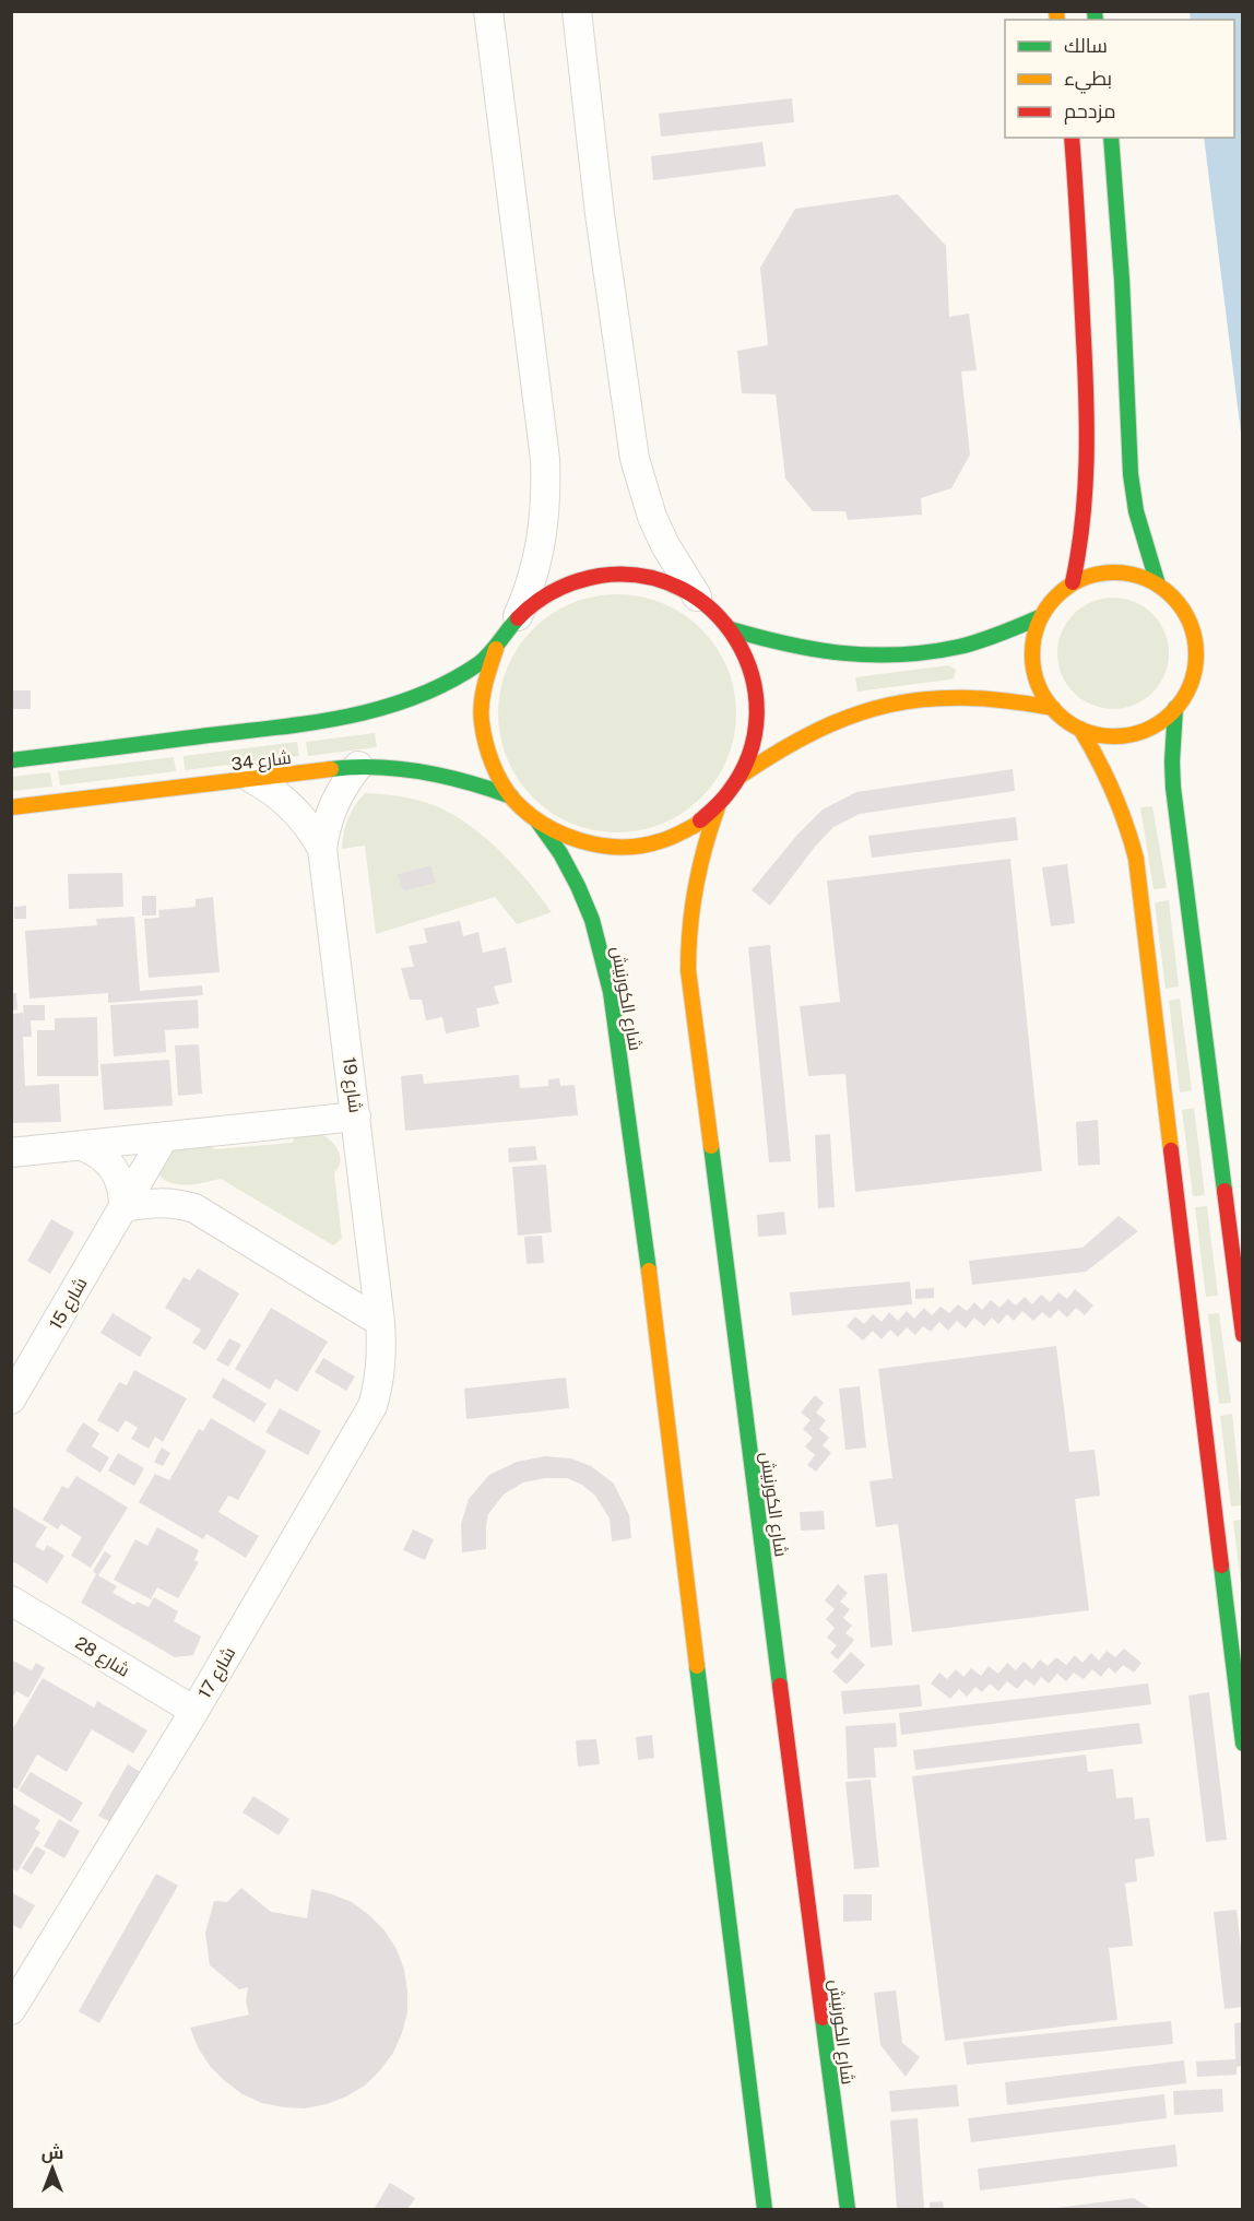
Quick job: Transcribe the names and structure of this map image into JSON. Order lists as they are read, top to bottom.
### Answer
{
  "streets": {
    "street": [
      "شارع 34",
      "شارع الكورنيش",
      "شارع 19",
      "شارع 15",
      "شارع 28",
      "شارع 17"
    ]
  },
  "crossings": [
    ["شارع 34", "شارع 19"],
    ["شارع 19", "شارع 17"],
    ["شارع 28", "شارع 17"]
  ],
  "legend": ["سالك", "بطيء", "مزدحم"],
  "north": "top"
}
